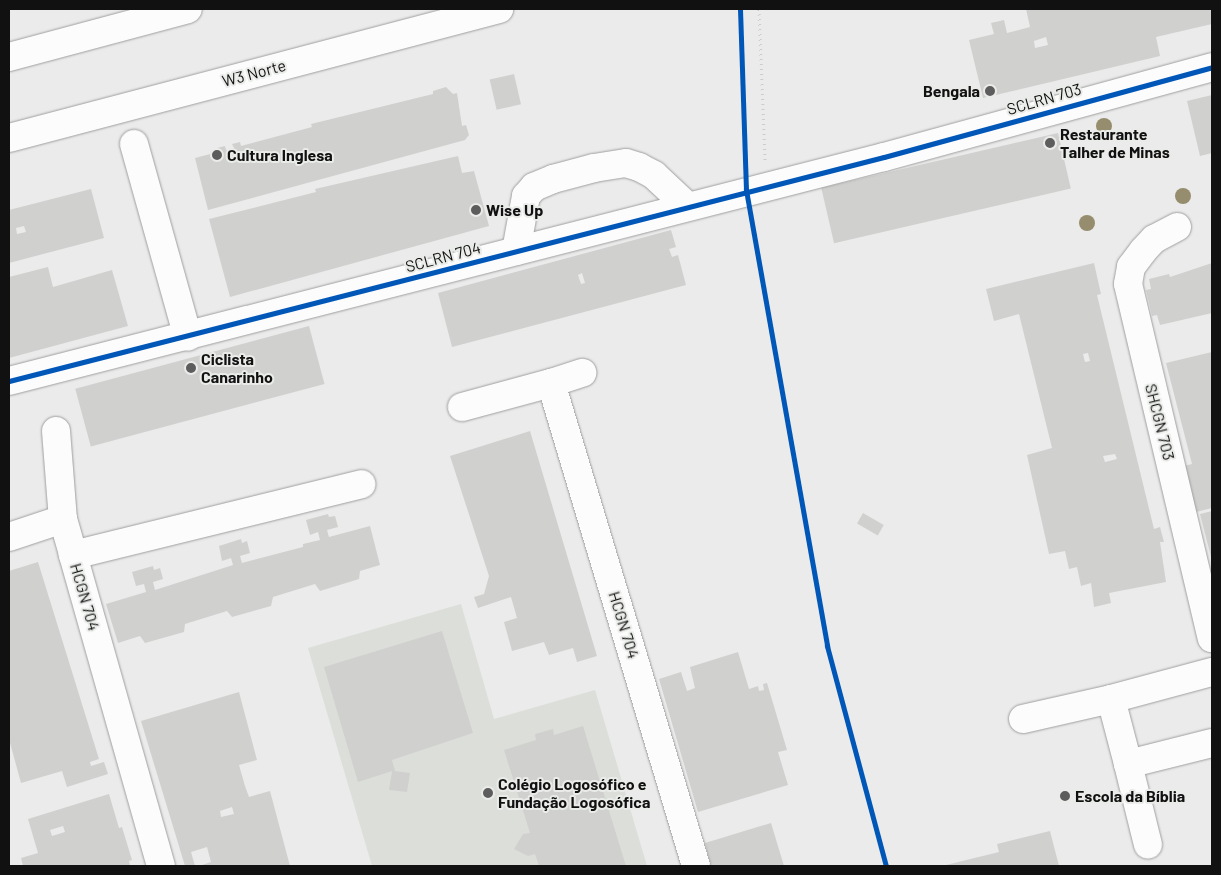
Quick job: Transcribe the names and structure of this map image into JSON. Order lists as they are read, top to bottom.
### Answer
{
  "streets": {
    "street": [
      "W3 Norte",
      "SCLRN 703",
      "SCLRN 704",
      "SHCGN 703",
      "HCGN 704"
    ]
  },
  "crossings": [
    ["SCLRN 703", "SCLRN 704"]
  ],
  "places": [
    "Bengala",
    "Restaurante Talher de Minas",
    "Cultura Inglesa",
    "Wise Up",
    "Ciclista Canarinho",
    "Colégio Logosófico e Fundação Logosófica",
    "Escola da Bíblia"
  ]
}
